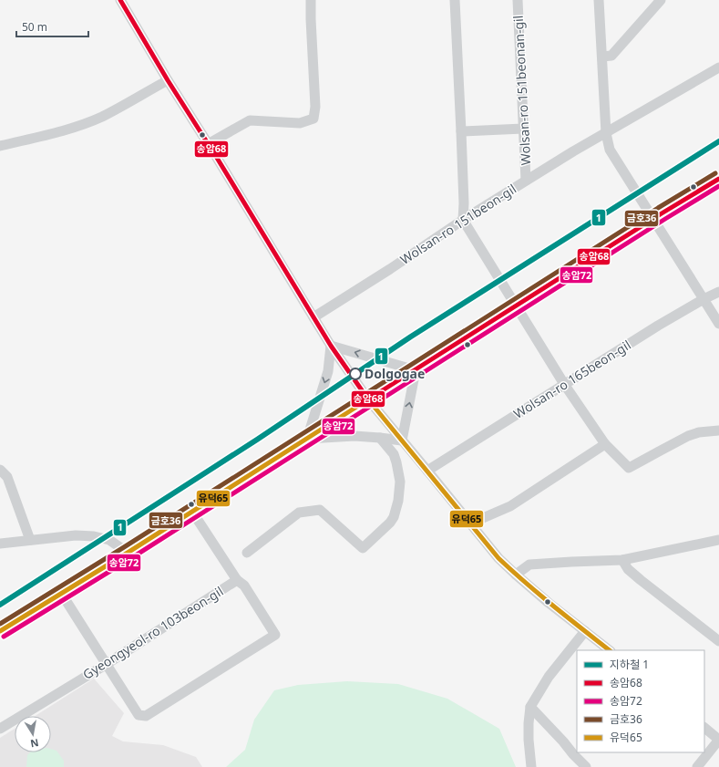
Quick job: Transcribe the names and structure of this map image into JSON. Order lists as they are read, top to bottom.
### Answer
{
  "streets": {
    "street": [
      "Wolsan-ro 151beonan-gil",
      "Wolsan-ro 151beon-gil",
      "Wolsan-ro 165beon-gil",
      "Gyeongyeol-ro 103beon-gil"
    ]
  },
  "crossings": [
    ["Wolsan-ro 151beonan-gil", "Wolsan-ro 151beon-gil"]
  ],
  "places": ["Dolgogae"],
  "lines": [
    "transit line 송암68",
    "metro line 1",
    "transit line 금호36",
    "transit line 송암72",
    "transit line 유덕65"
  ],
  "legend": [
    "지하철 1",
    "송암68",
    "송암72",
    "금호36",
    "유덕65"
  ],
  "scale_bar": "50 m",
  "north": "bottom"
}
